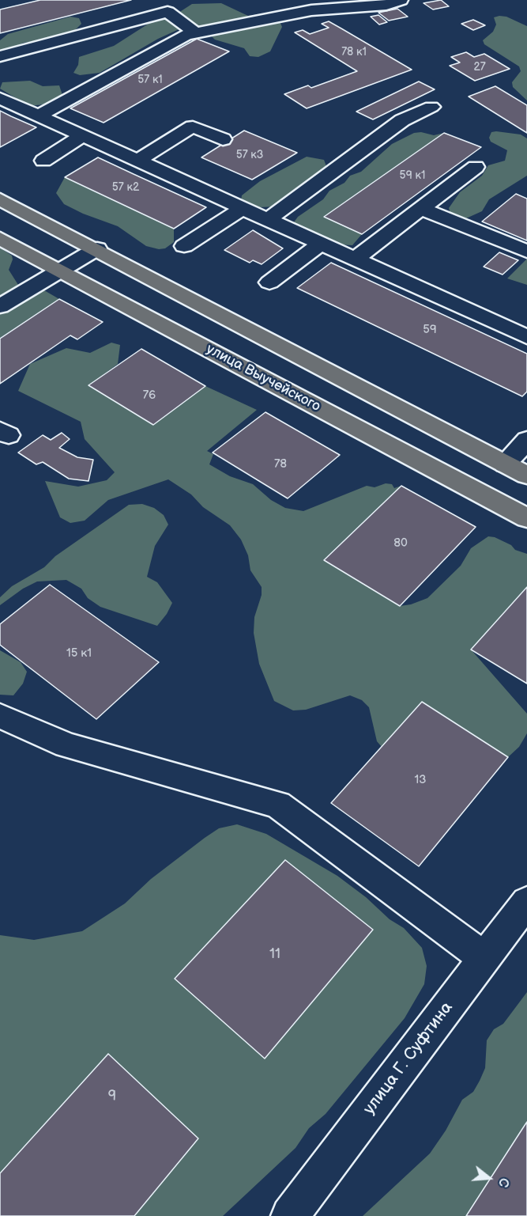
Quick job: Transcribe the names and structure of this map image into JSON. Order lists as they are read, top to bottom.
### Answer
{
  "streets": {
    "main road": ["улица Выучейского"],
    "street": ["улица Г. Суфтина"]
  },
  "house_numbers": [
    "78 к1",
    "27",
    "57 к1",
    "57 к3",
    "59 к1",
    "57 к2",
    "59",
    "76",
    "78",
    "80",
    "15 к1",
    "13",
    "11",
    "9"
  ],
  "north": "right"
}
